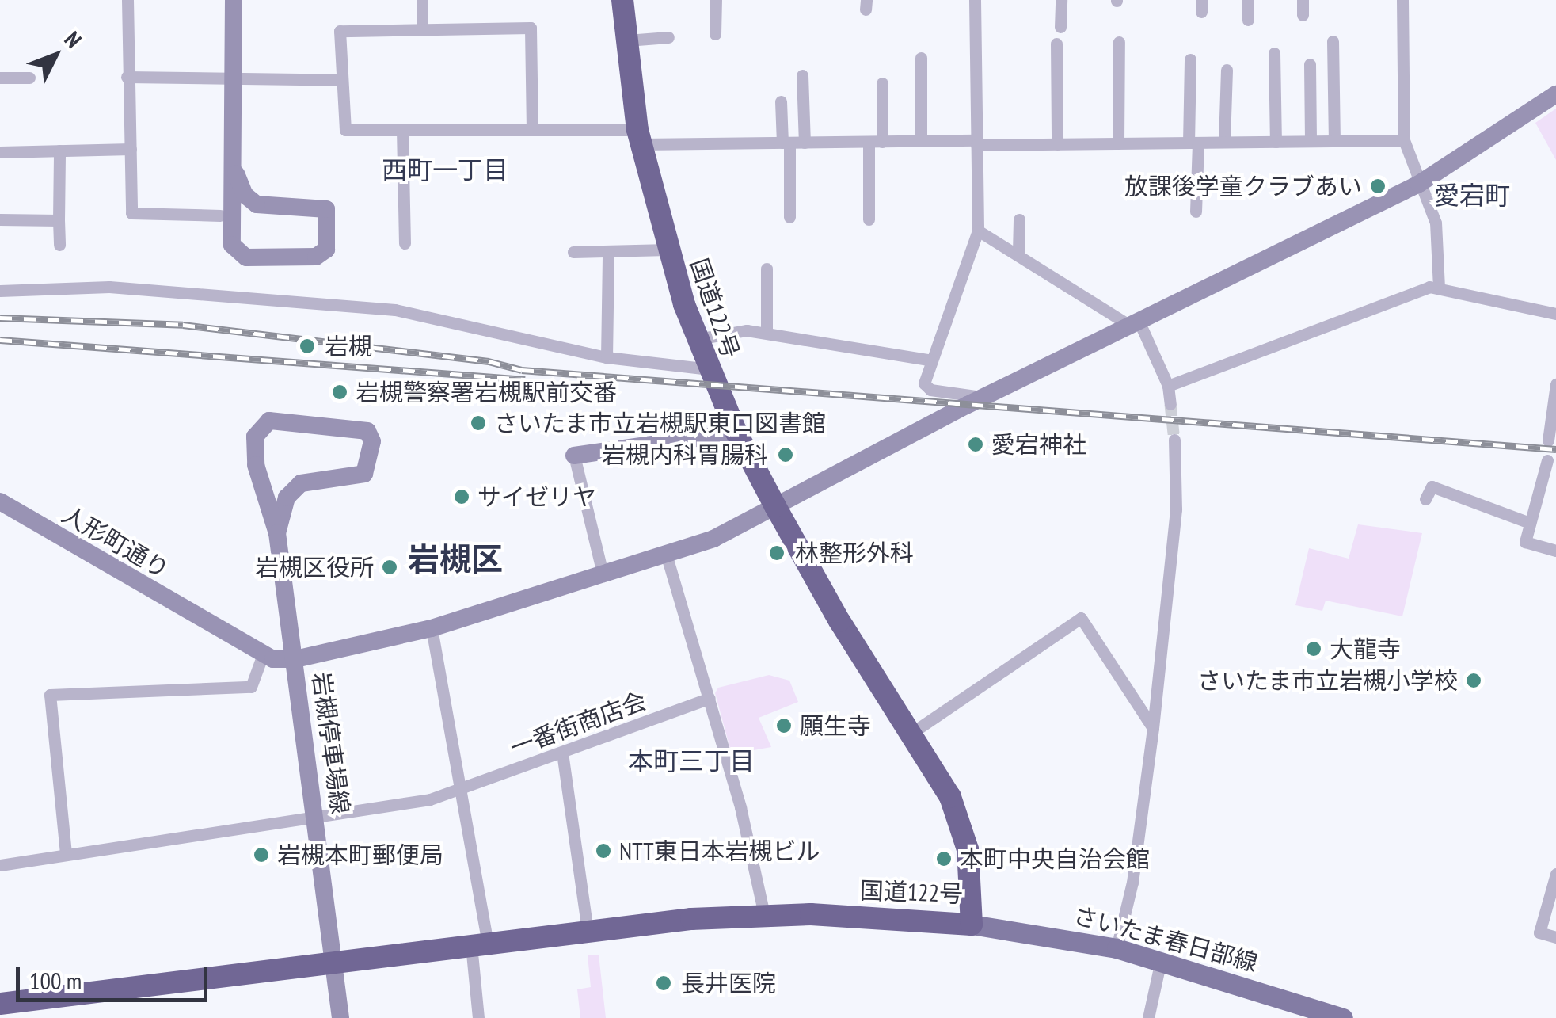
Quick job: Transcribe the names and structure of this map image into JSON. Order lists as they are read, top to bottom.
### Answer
{
  "streets": {
    "highway": ["国道122号"],
    "main road": ["さいたま春日部線"],
    "street": ["人形町通り", "一番街商店会", "岩槻停車場線"]
  },
  "crossings": [
    ["国道122号", "岩槻停車場線"],
    ["国道122号", "さいたま春日部線"],
    ["一番街商店会", "岩槻停車場線"]
  ],
  "districts": [
    "西町一丁目",
    "愛宕町",
    "岩槻区",
    "本町三丁目"
  ],
  "places": [
    "放課後学童クラブあい",
    "岩槻",
    "岩槻警察署岩槻駅前交番",
    "さいたま市立岩槻駅東口図書館",
    "愛宕神社",
    "岩槻内科胃腸科",
    "サイゼリヤ",
    "林整形外科",
    "岩槻区役所",
    "大龍寺",
    "さいたま市立岩槻小学校",
    "願生寺",
    "NTT東日本岩槻ビル",
    "岩槻本町郵便局",
    "本町中央自治会館",
    "長井医院"
  ],
  "scale_bar": "100 m",
  "north": "top right"
}
